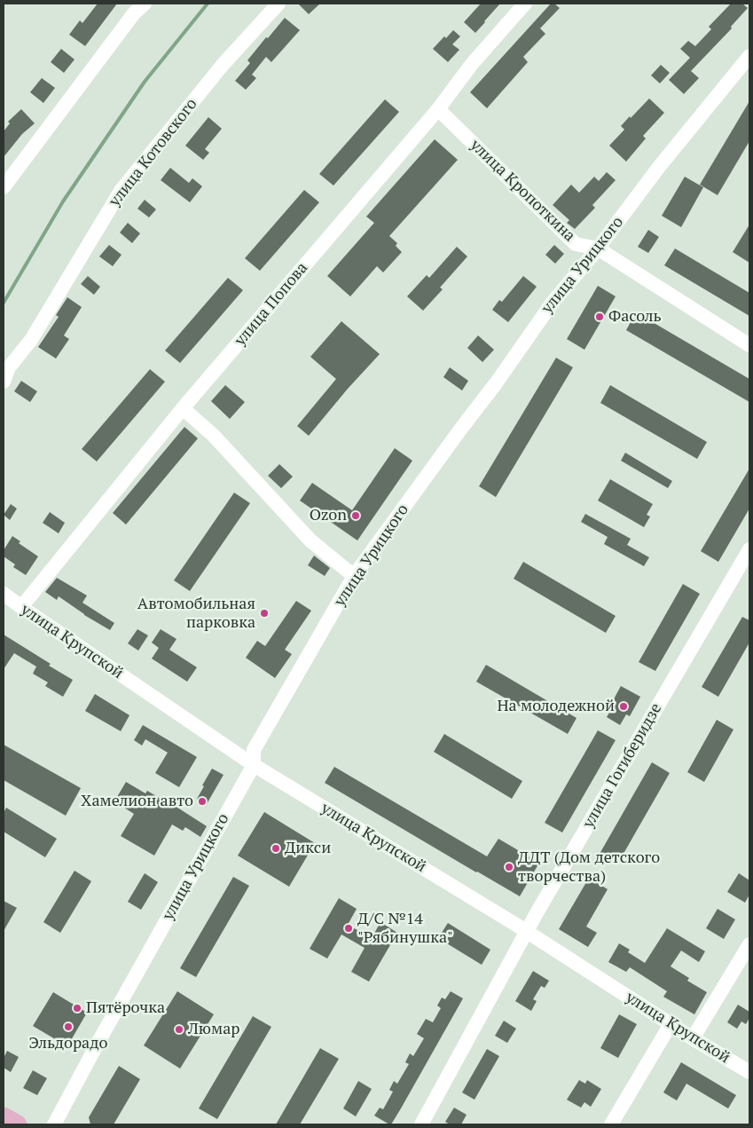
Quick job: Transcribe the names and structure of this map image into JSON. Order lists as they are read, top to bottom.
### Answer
{
  "streets": {
    "street": [
      "улица Котовского",
      "улица Кропоткина",
      "улица Урицкого",
      "улица Попова",
      "улица Крупской",
      "улица Гогиберидзе"
    ]
  },
  "crossings": [
    ["улица Кропоткина", "улица Урицкого"],
    ["улица Кропоткина", "улица Попова"],
    ["улица Урицкого", "улица Крупской"],
    ["улица Попова", "улица Крупской"],
    ["улица Крупской", "улица Гогиберидзе"]
  ],
  "places": [
    "Фасоль",
    "Ozon",
    "Автомобильная парковка",
    "На молодежной",
    "Хамелион авто",
    "Дикси",
    "ДДТ (Дом детского творчества)",
    "Д/С №14 \"Рябинушка\"",
    "Пятёрочка",
    "Эльдорадо",
    "Люмар"
  ]
}
